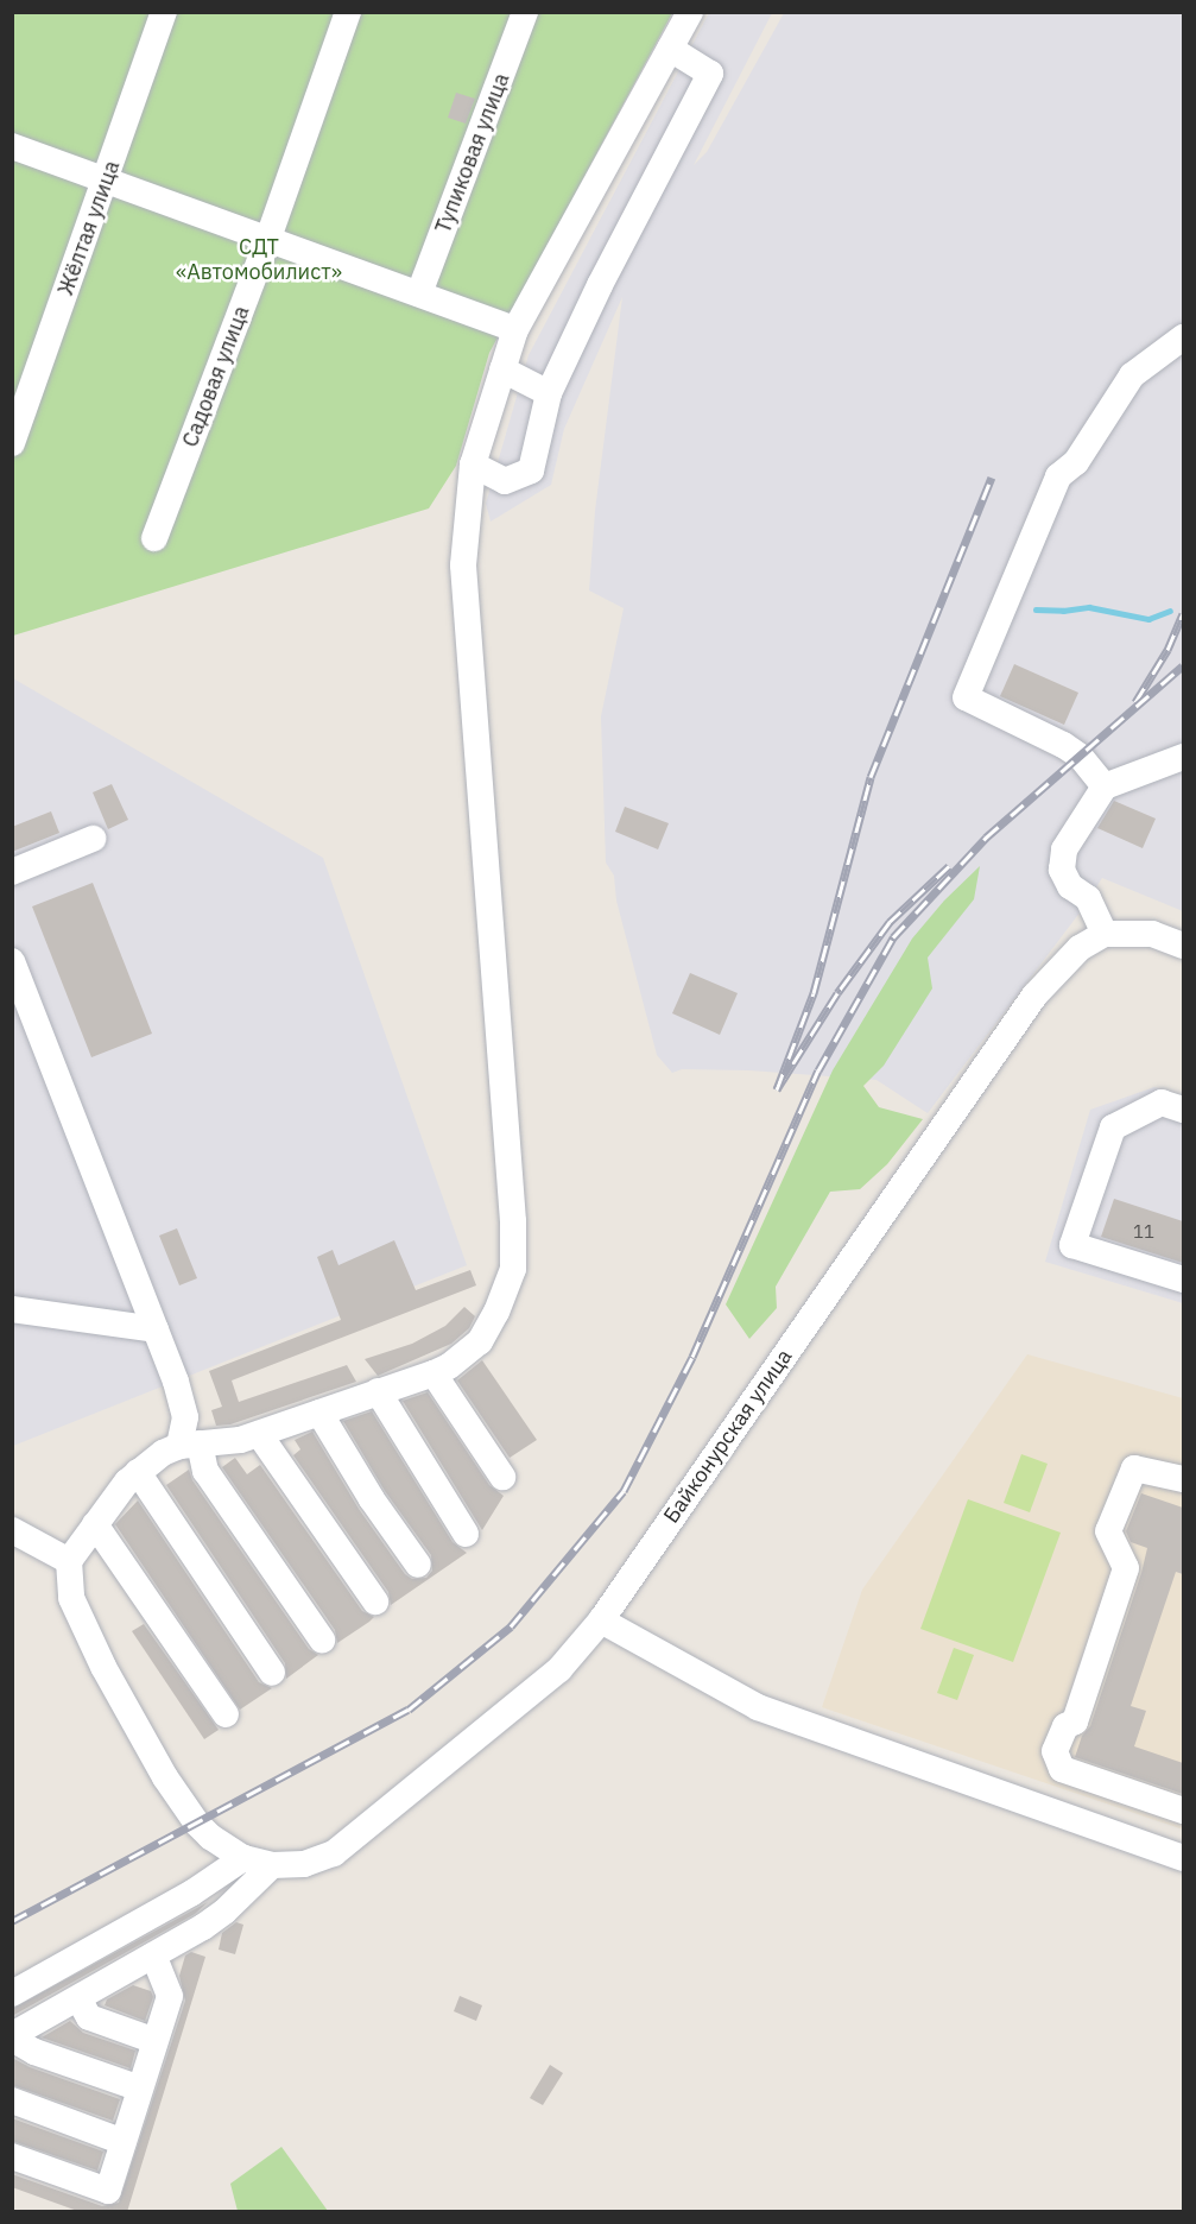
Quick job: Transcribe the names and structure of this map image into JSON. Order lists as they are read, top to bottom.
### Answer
{
  "streets": {
    "street": [
      "Тупиковая улица",
      "Жёлтая улица",
      "Садовая улица",
      "Байконурская улица"
    ]
  },
  "parks": ["СДТ «Автомобилист»"],
  "house_numbers": ["11"]
}
